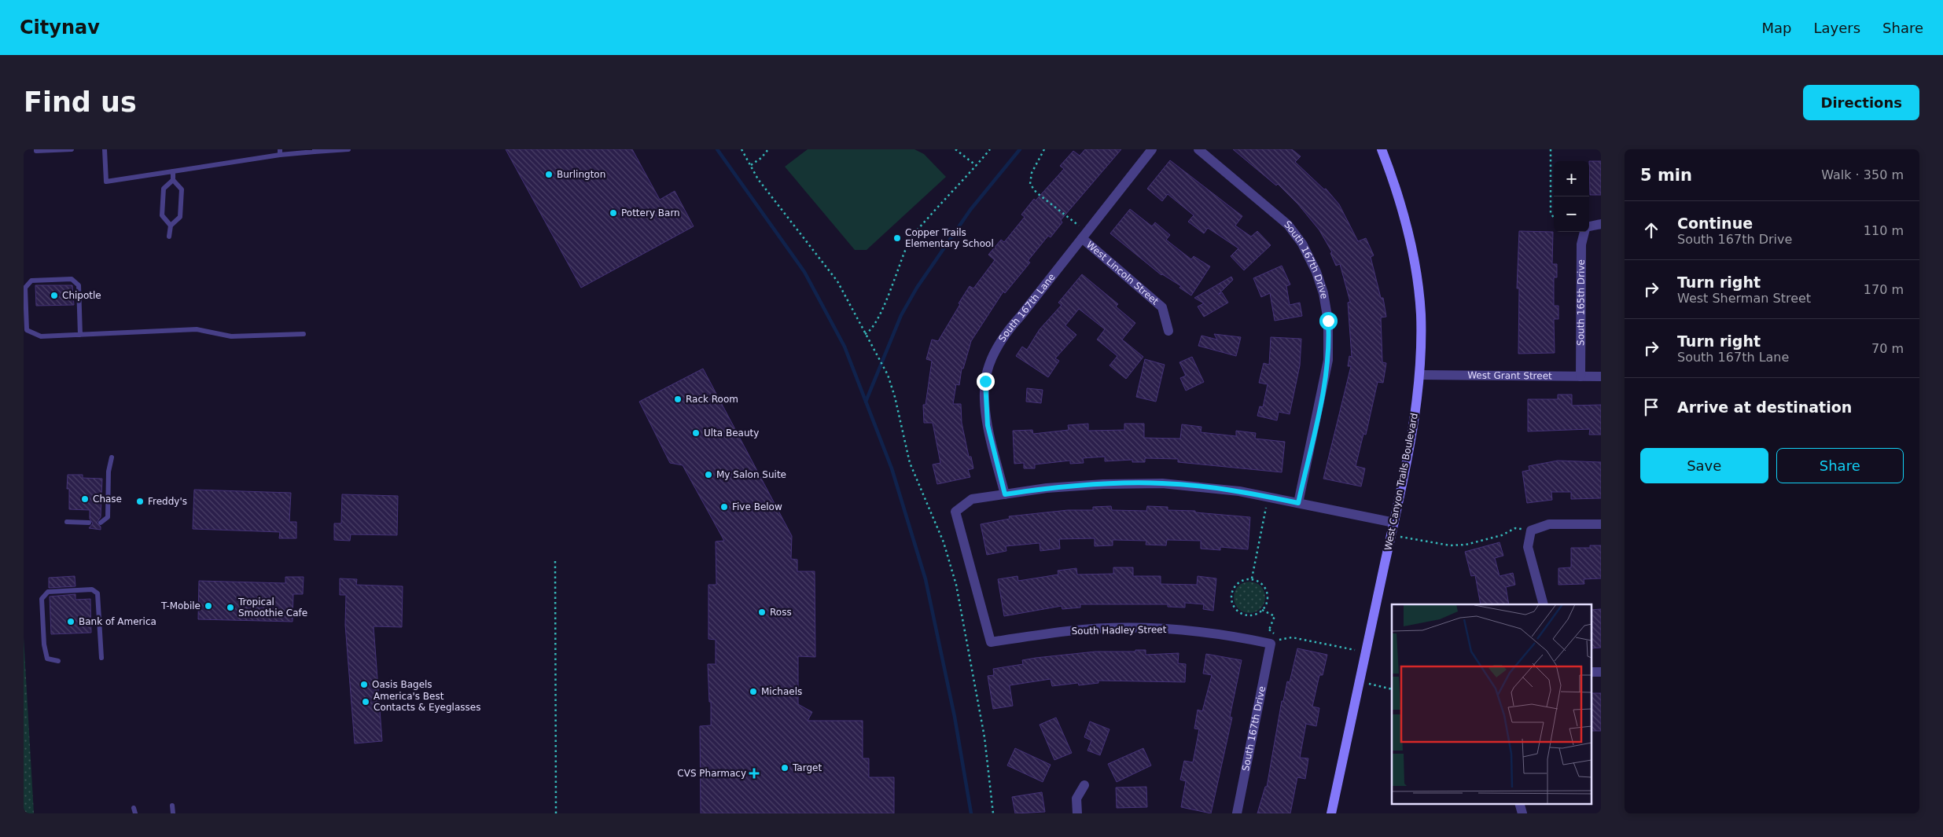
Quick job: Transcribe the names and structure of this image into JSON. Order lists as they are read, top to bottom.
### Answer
{
  "streets": {
    "street": [
      "South 167th Drive",
      "West Lincoln Street",
      "South 165th Drive",
      "South 167th Lane",
      "West Grant Street",
      "West Canyon Trails Boulevard",
      "South Hadley Street"
    ]
  },
  "crossings": [
    ["South 167th Drive", "South Hadley Street"],
    ["West Lincoln Street", "South 167th Lane"],
    ["South 165th Drive", "West Grant Street"],
    ["South 167th Lane", "South Hadley Street"],
    ["West Grant Street", "West Canyon Trails Boulevard"]
  ],
  "places": {
    "other": [
      "Burlington",
      "Pottery Barn",
      "Copper Trails Elementary School",
      "Chipotle",
      "Rack Room",
      "Ulta Beauty",
      "My Salon Suite",
      "Chase",
      "Freddy's",
      "Five Below",
      "T-Mobile",
      "Tropical Smoothie Cafe",
      "Ross",
      "Bank of America",
      "Oasis Bagels",
      "Michaels",
      "America's Best Contacts & Eyeglasses",
      "Target"
    ],
    "health": ["CVS Pharmacy"]
  },
  "page": {
    "header": "Citynav",
    "nav": ["Map", "Layers", "Share"],
    "buttons": [
      "Directions",
      ["Save", "Share"]
    ],
    "title": "Find us",
    "heading": ["5 min", "Walk · 350 m"],
    "map_buttons": ["+", "−"],
    "list": [
      ["Continue", "South 167th Drive", "110 m"],
      ["Turn right", "West Sherman Street", "170 m"],
      ["Turn right", "South 167th Lane", "70 m"],
      "Arrive at destination"
    ]
  }
}
